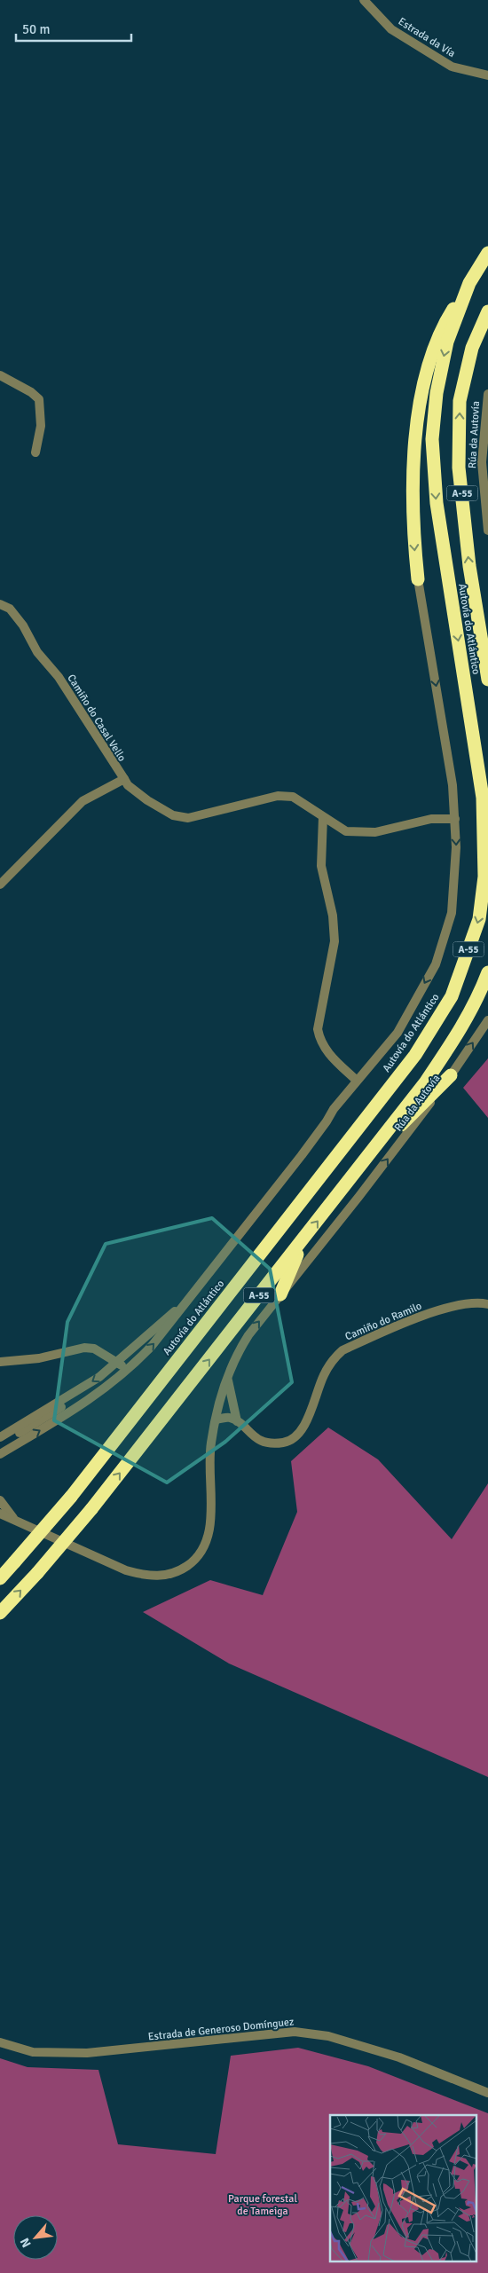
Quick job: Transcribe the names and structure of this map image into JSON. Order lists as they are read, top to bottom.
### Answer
{
  "streets": {
    "highway": ["A-55", "Autovía do Atlántico"],
    "street": [
      "Estrada da Vía",
      "Rúa da Autovía",
      "Camiño do Casal Vello",
      "Camiño do Ramilo",
      "Estrada de Generoso Domínguez"
    ]
  },
  "parks": ["Parque forestal de Tameiga"],
  "scale_bar": "50 m",
  "north": "bottom left"
}
